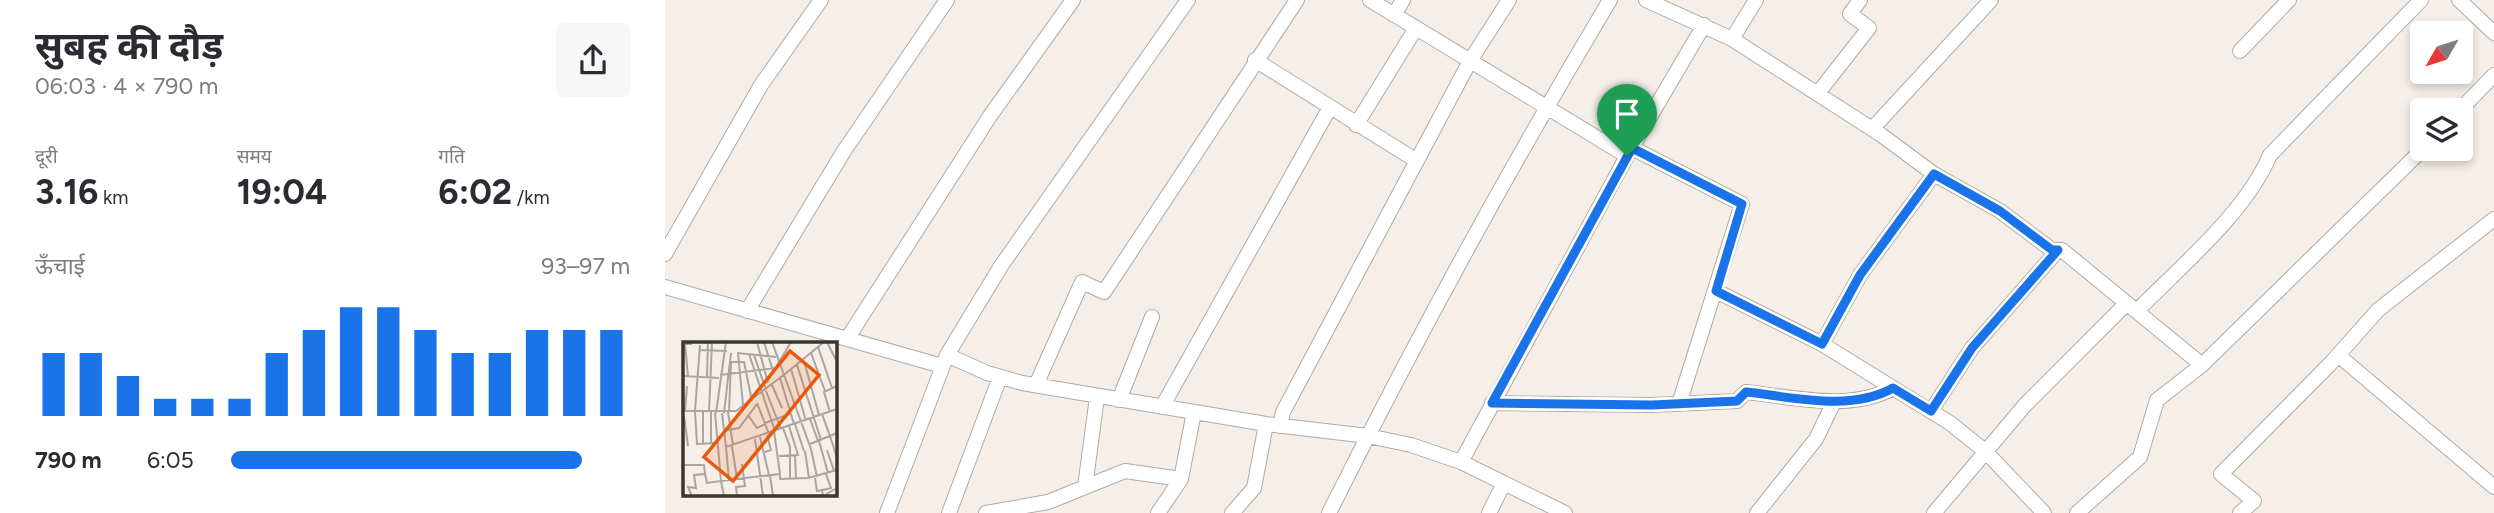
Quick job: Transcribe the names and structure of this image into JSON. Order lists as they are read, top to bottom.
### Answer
{
  "north": "bottom left",
  "page": {
    "heading": ["सुबह की दौड़", "06:03 · 4 × 790 m"],
    "stats": [
      ["दूरी", "3.16 km"],
      ["समय", "19:04"],
      ["गति", "6:02 /km"]
    ],
    "chart": ["ऊँचाई", "93–97 m"],
    "list": [
      {
        "name": "790 m",
        "note": "6:05"
      }
    ]
  }
}
